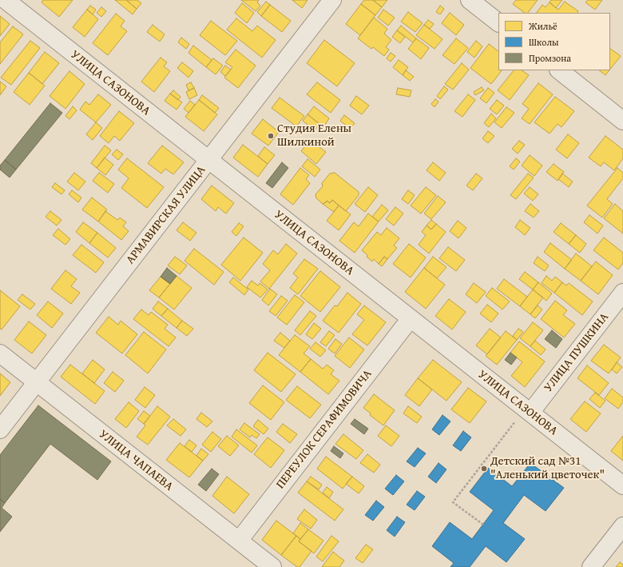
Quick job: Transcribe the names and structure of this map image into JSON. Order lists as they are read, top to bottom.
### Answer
{
  "streets": {
    "street": [
      "УЛИЦА САЗОНОВА",
      "АРМАВИРСКАЯ УЛИЦА",
      "УЛИЦА ПУШКИНА",
      "ПЕРЕУЛОК СЕРАФИМОВИЧА",
      "УЛИЦА ЧАПАЕВА"
    ]
  },
  "crossings": [
    ["УЛИЦА САЗОНОВА", "АРМАВИРСКАЯ УЛИЦА"],
    ["УЛИЦА САЗОНОВА", "УЛИЦА ПУШКИНА"],
    ["УЛИЦА САЗОНОВА", "ПЕРЕУЛОК СЕРАФИМОВИЧА"],
    ["АРМАВИРСКАЯ УЛИЦА", "УЛИЦА ЧАПАЕВА"],
    ["ПЕРЕУЛОК СЕРАФИМОВИЧА", "УЛИЦА ЧАПАЕВА"]
  ],
  "places": ["Студия Елены Шилкиной", "Детский сад №31 \"Аленький цветочек\""],
  "legend": ["Жильё", "Школы", "Промзона"]
}
